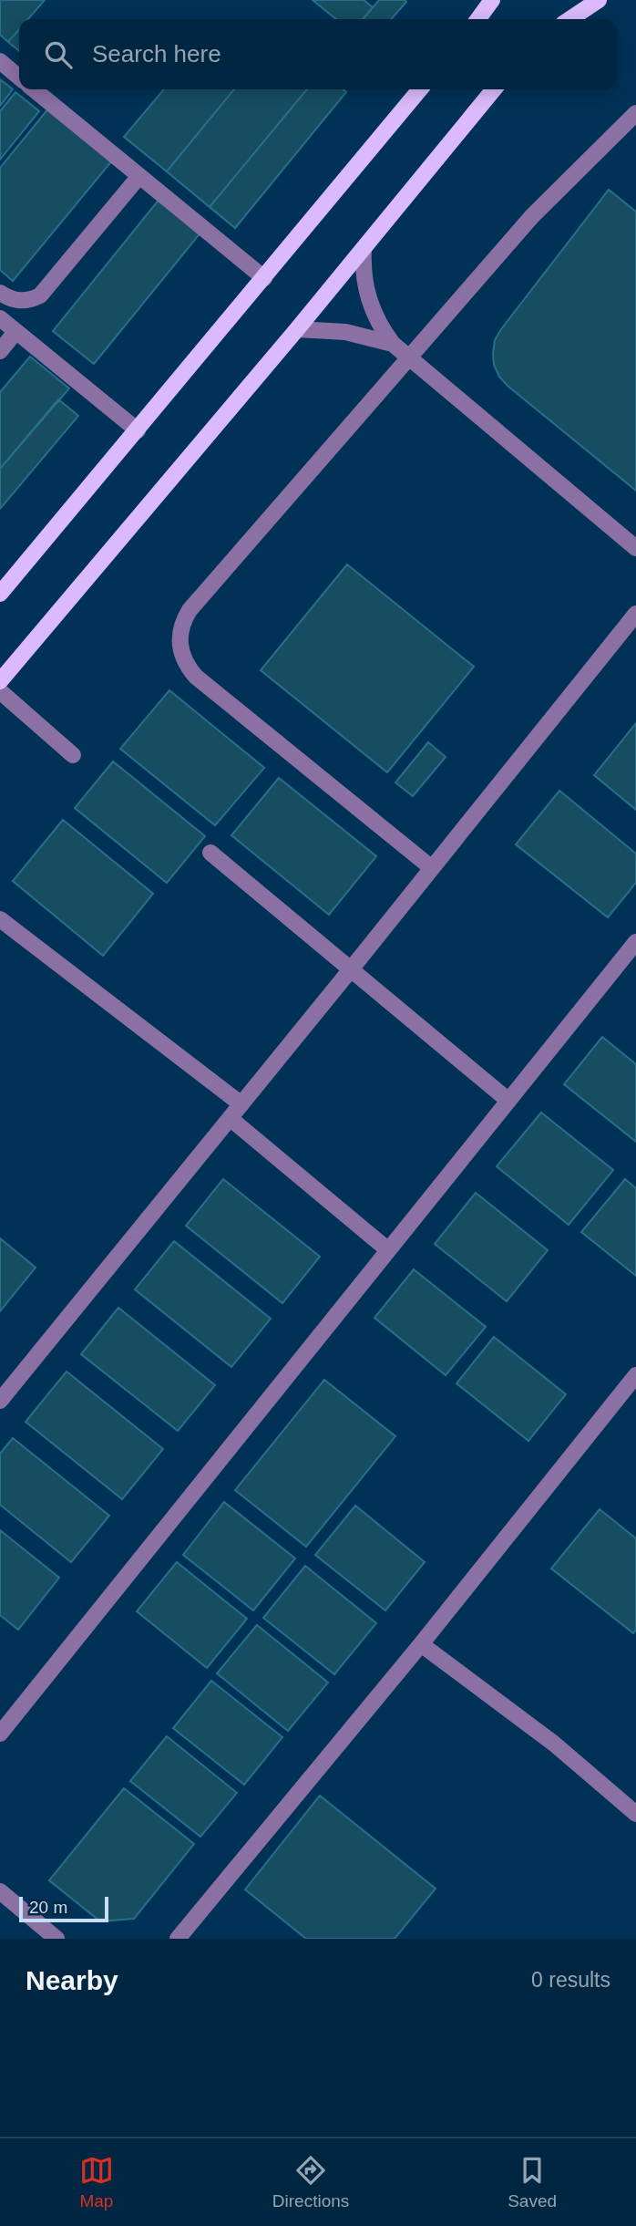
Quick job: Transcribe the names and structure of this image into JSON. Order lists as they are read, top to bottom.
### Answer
{
  "scale_bar": "20 m",
  "page": {
    "search": "Search here",
    "scale": "20 m",
    "heading": ["Nearby", "0 results"],
    "nav": ["Map", "Directions", "Saved"]
  }
}
